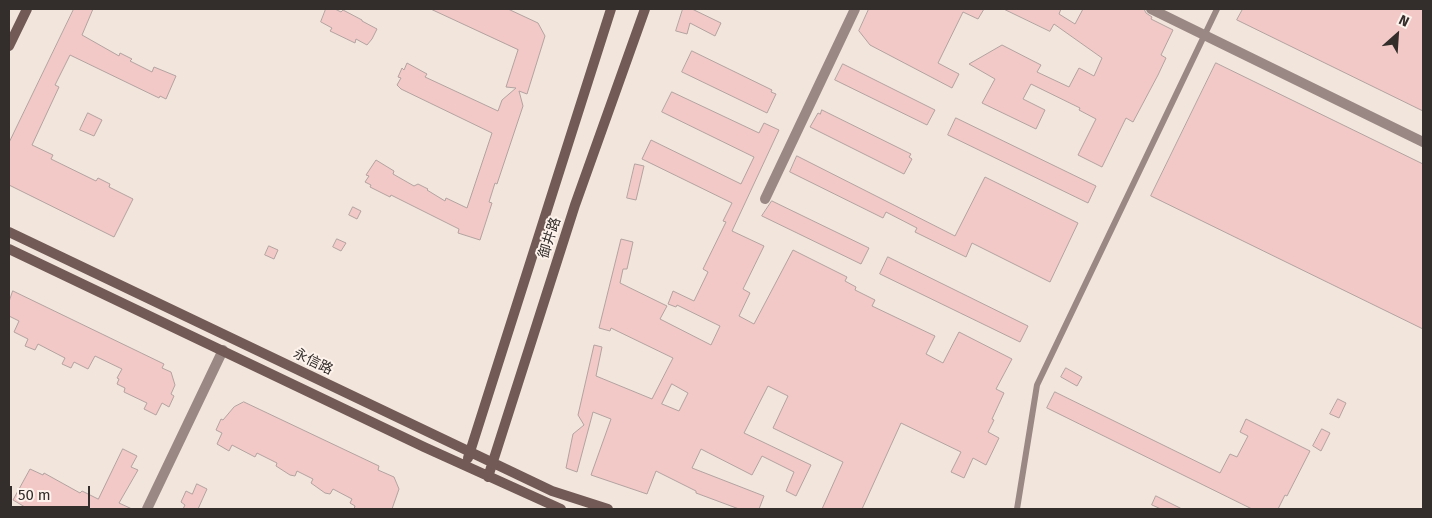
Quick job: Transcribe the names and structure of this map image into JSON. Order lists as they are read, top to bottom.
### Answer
{
  "streets": {
    "street": ["御井路", "永信路"]
  },
  "crossings": [
    ["御井路", "永信路"]
  ],
  "scale_bar": "50 m",
  "north": "top right"
}
